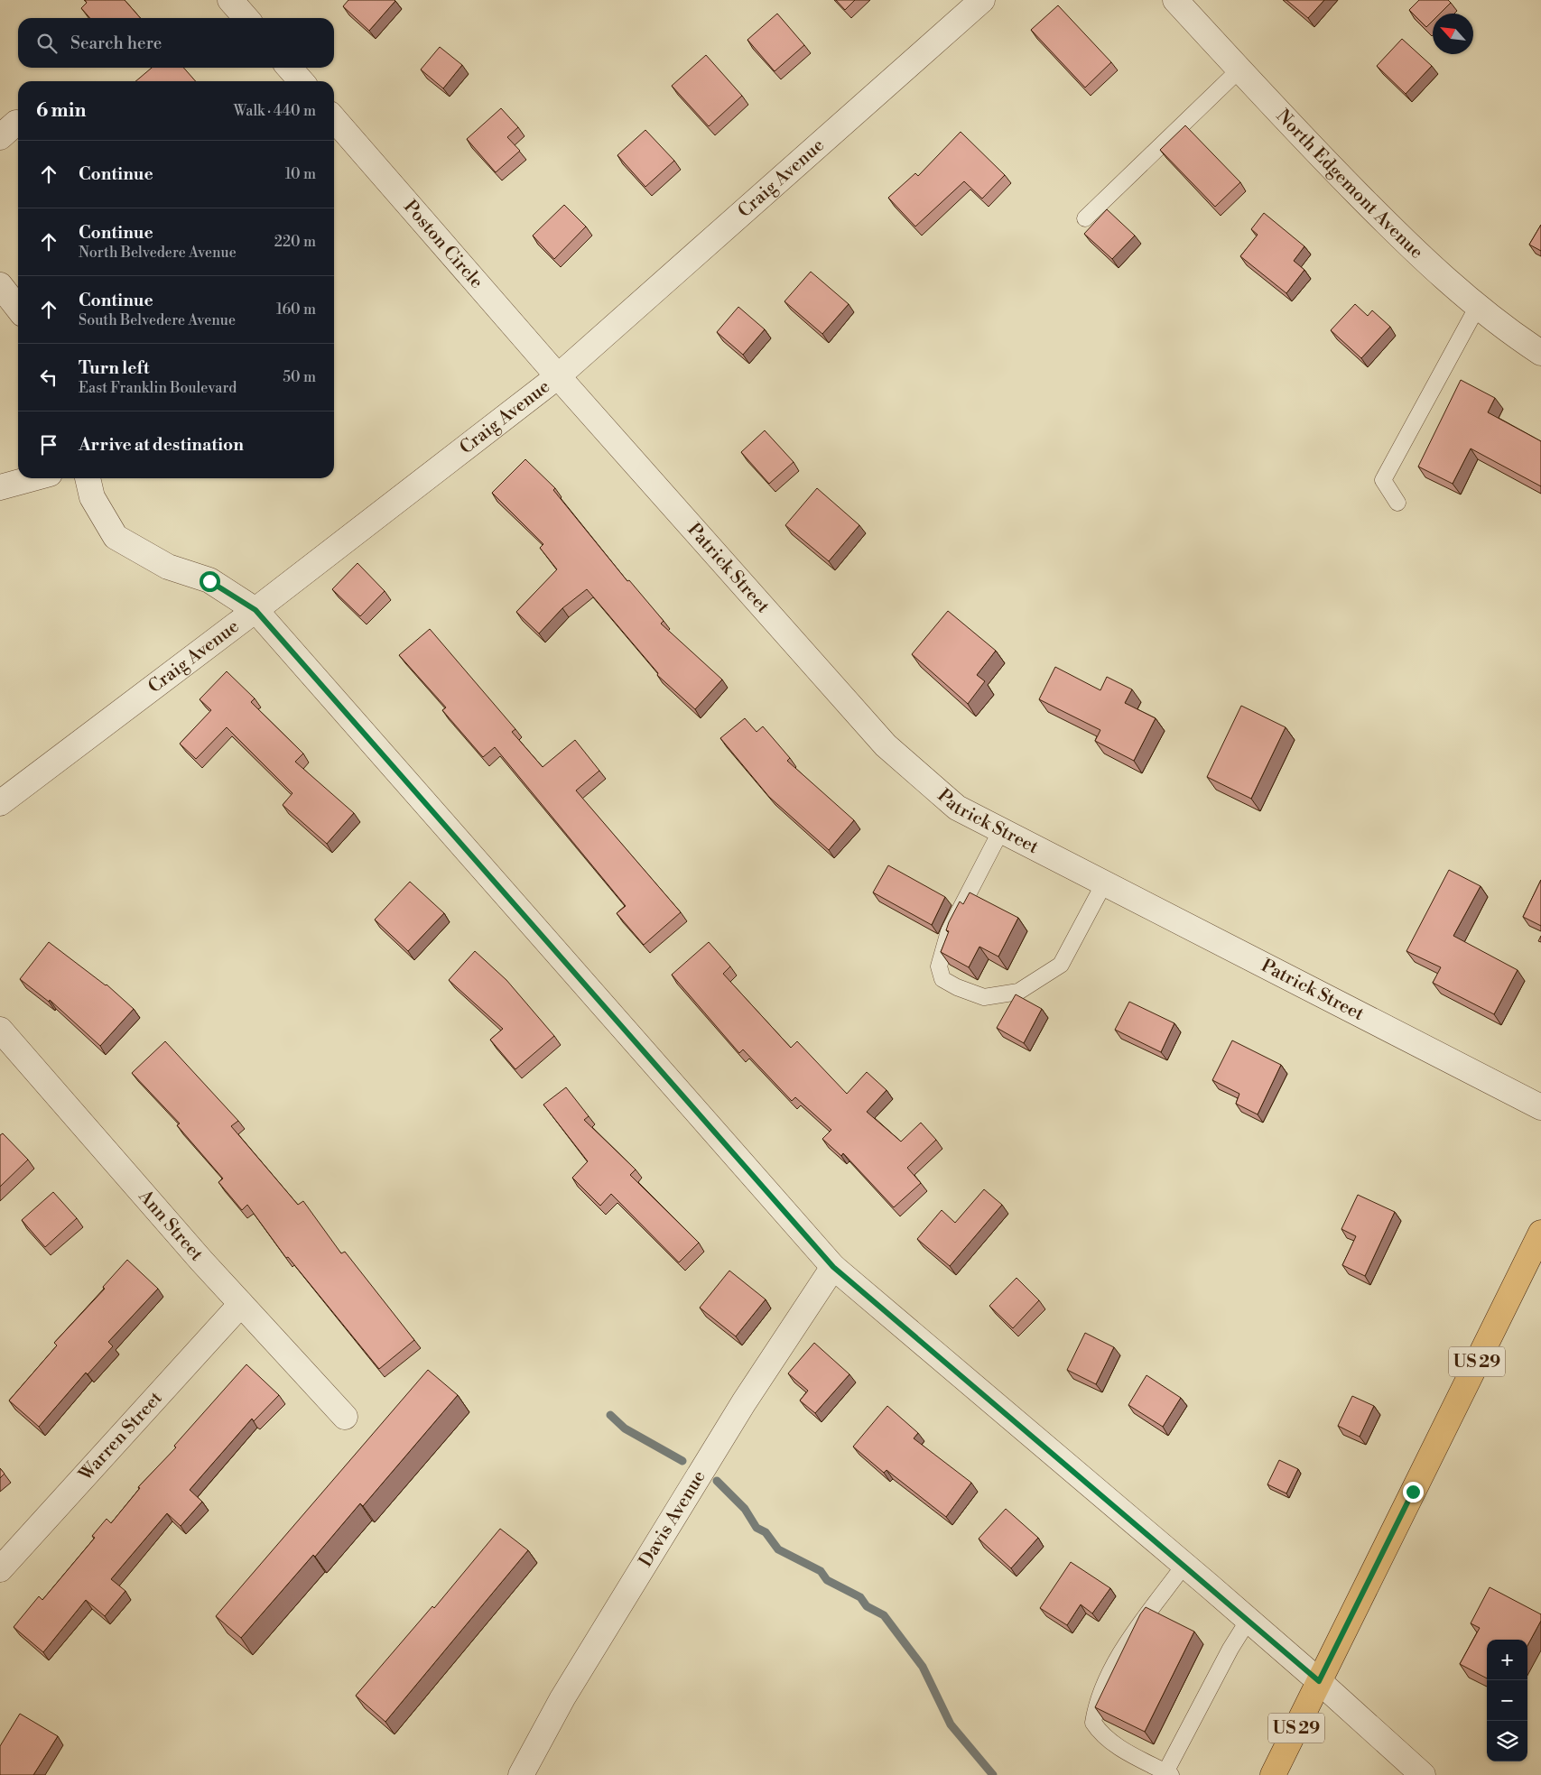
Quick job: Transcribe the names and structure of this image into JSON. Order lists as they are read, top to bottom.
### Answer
{
  "streets": {
    "main road": ["US 29"],
    "street": [
      "Craig Avenue",
      "North Edgemont Avenue",
      "Poston Circle",
      "Patrick Street",
      "Ann Street",
      "Warren Street",
      "Davis Avenue"
    ]
  },
  "crossings": [
    ["Craig Avenue", "Poston Circle"],
    ["Craig Avenue", "Patrick Street"],
    ["Poston Circle", "Patrick Street"],
    ["Ann Street", "Warren Street"]
  ],
  "north": "top left",
  "page": {
    "search": "Search here",
    "heading": ["6 min", "Walk · 440 m"],
    "list": [
      ["Continue", "10 m"],
      ["Continue", "North Belvedere Avenue", "220 m"],
      ["Continue", "South Belvedere Avenue", "160 m"],
      ["Turn left", "East Franklin Boulevard", "50 m"],
      "Arrive at destination"
    ],
    "map_buttons": ["+", "−"]
  }
}
